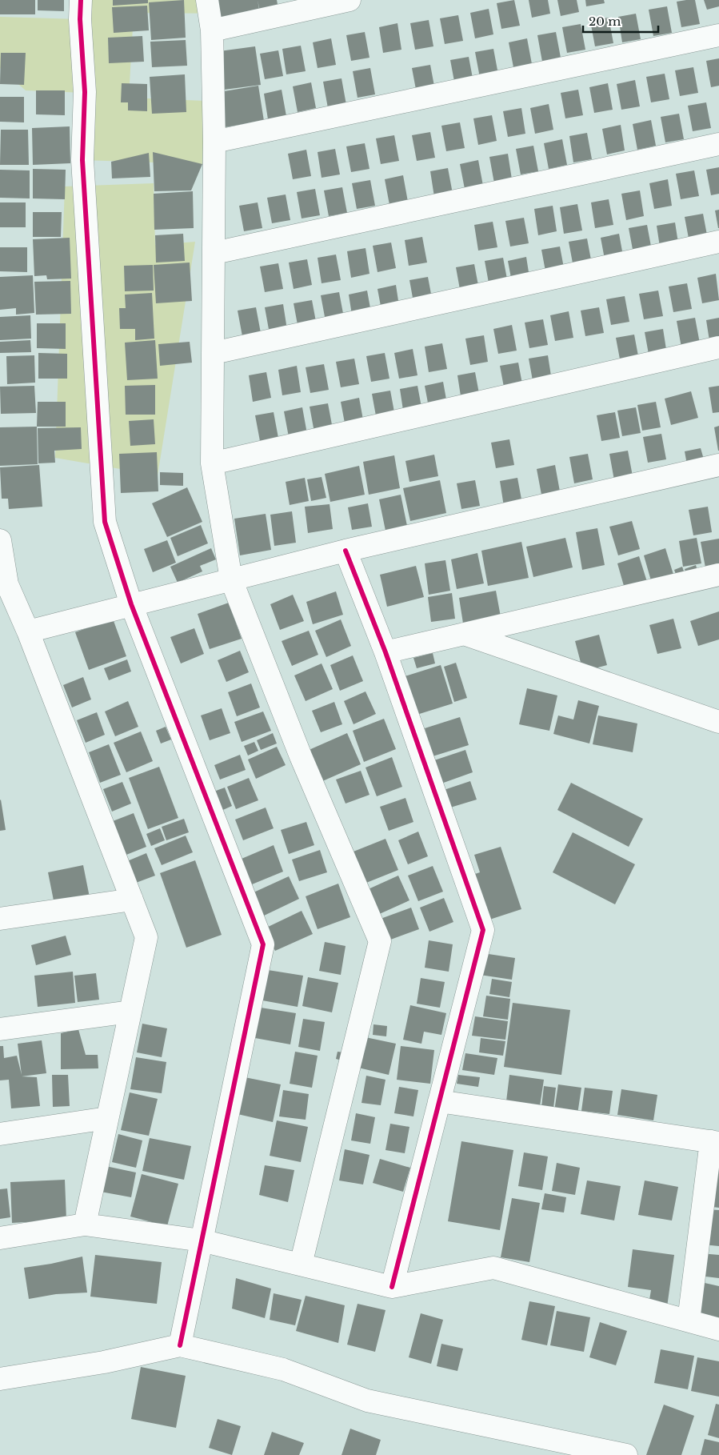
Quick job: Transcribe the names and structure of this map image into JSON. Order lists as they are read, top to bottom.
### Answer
{
  "scale_bar": "20 m"
}
